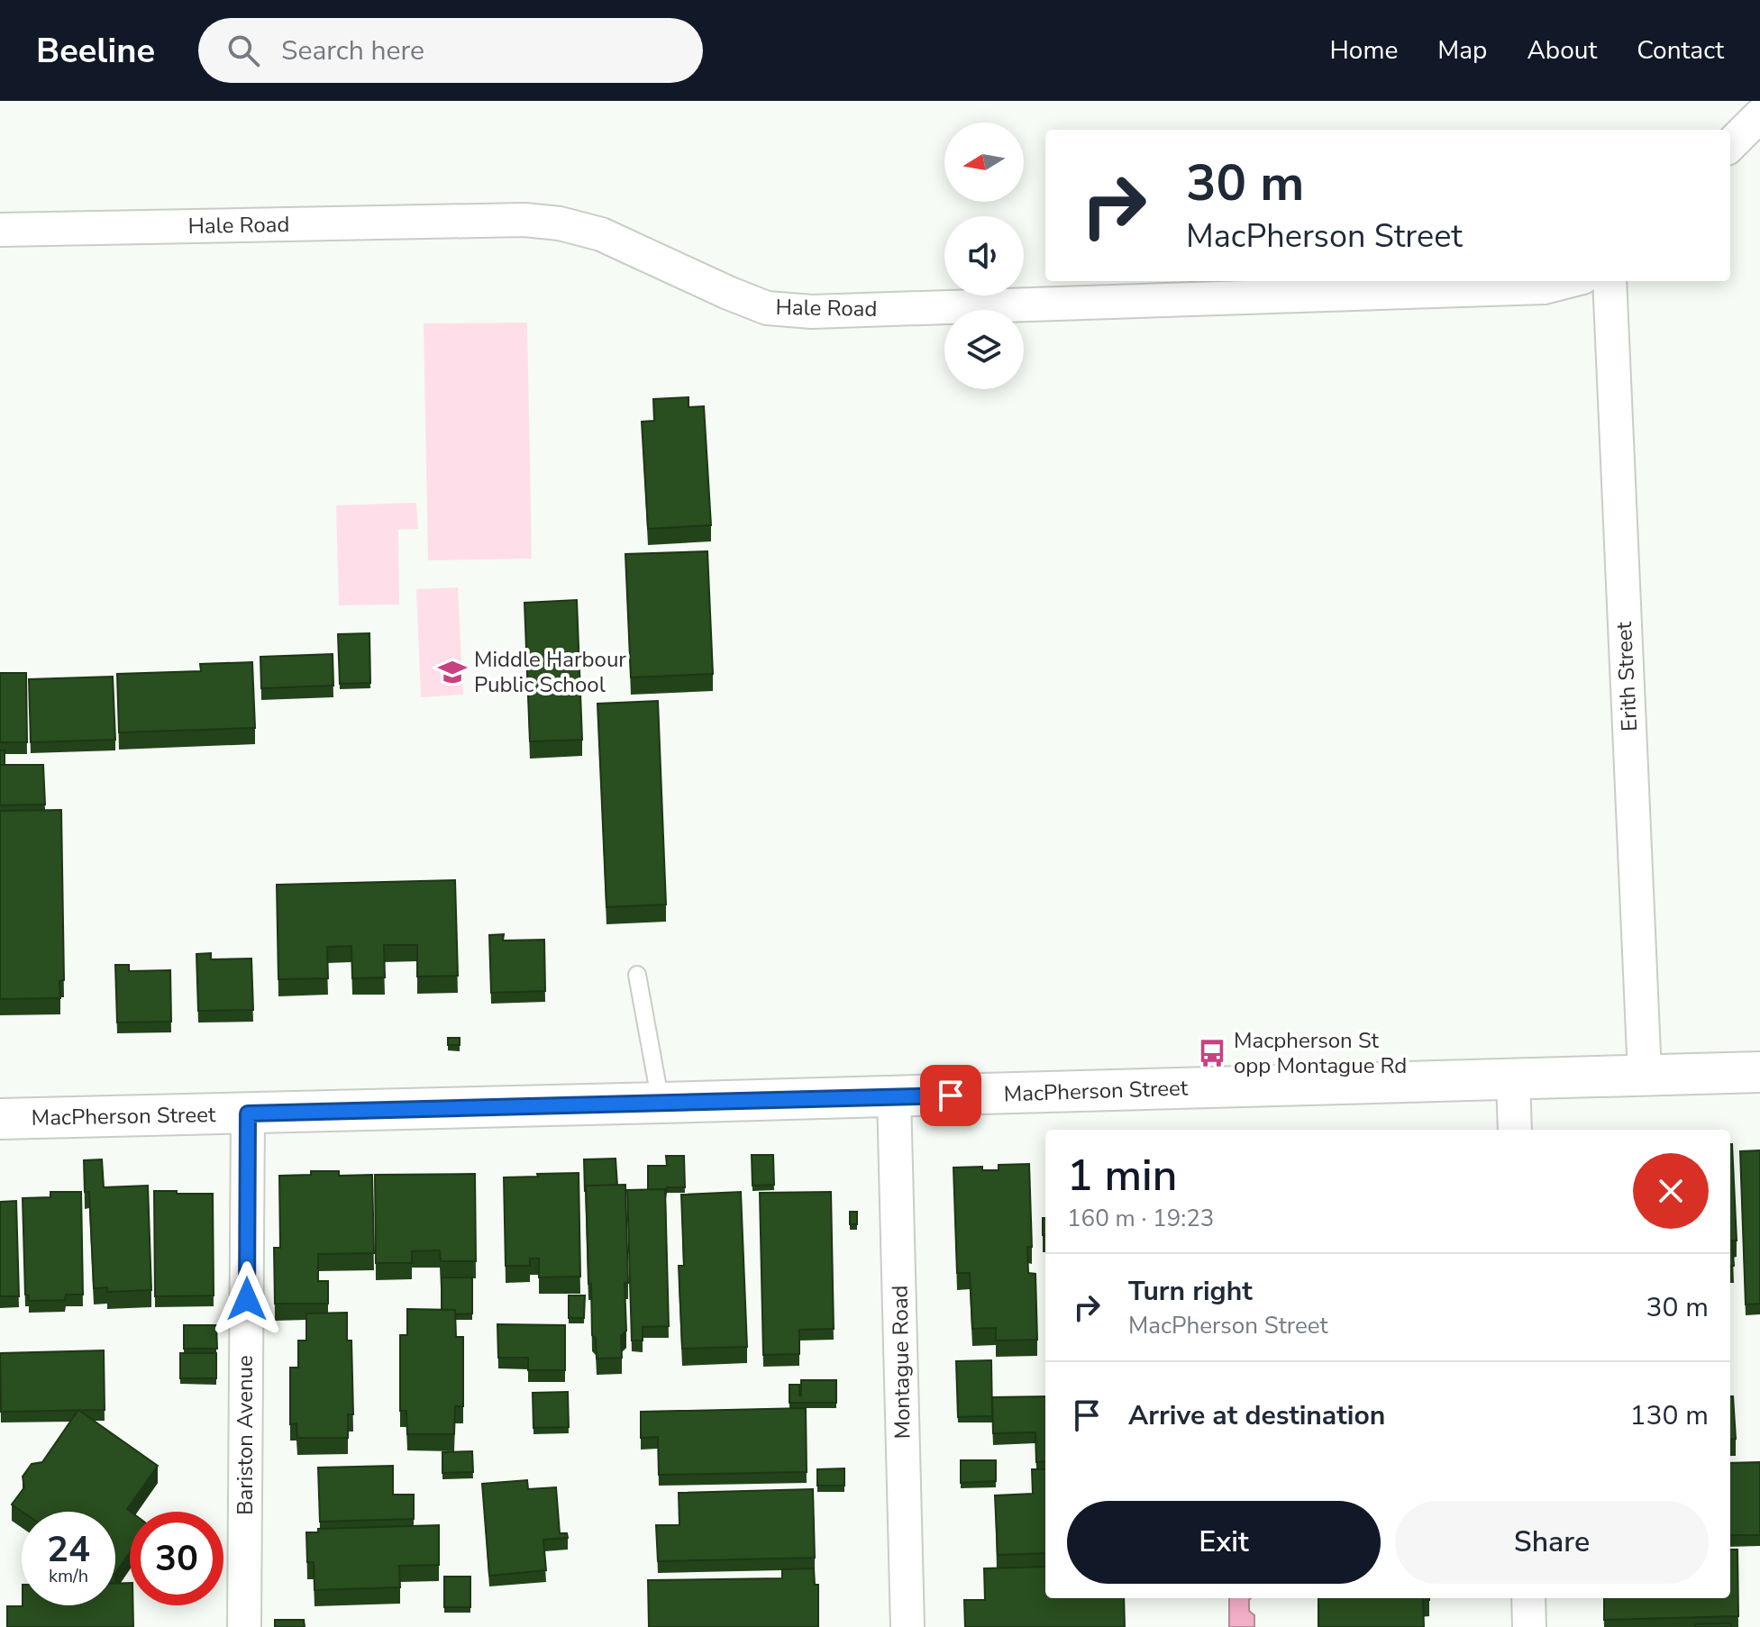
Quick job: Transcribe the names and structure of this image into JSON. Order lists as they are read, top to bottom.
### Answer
{
  "streets": {
    "main road": ["MacPherson Street"],
    "street": [
      "Hale Road",
      "Erith Street",
      "Montague Road",
      "Bariston Avenue"
    ]
  },
  "crossings": [
    ["Erith Street", "MacPherson Street"],
    ["MacPherson Street", "Montague Road"],
    ["MacPherson Street", "Bariston Avenue"]
  ],
  "places": {
    "school or university": ["Middle Harbour Public School"],
    "bus stop": ["Macpherson St opp Montague Rd"]
  },
  "north": "left",
  "page": {
    "header": "Beeline",
    "search": "Search here",
    "nav": [
      "Home",
      "Map",
      "About",
      "Contact"
    ],
    "turn": ["30 m", "MacPherson Street"],
    "heading": ["1 min", "160 m · 19:23"],
    "list": [
      {
        "name": "Turn right",
        "note": "MacPherson Street",
        "value": "30 m"
      },
      {
        "name": "Arrive at destination",
        "value": "130 m"
      }
    ],
    "buttons": ["Exit", "Share"],
    "speed": "24 km/h",
    "limit": "30"
  }
}
